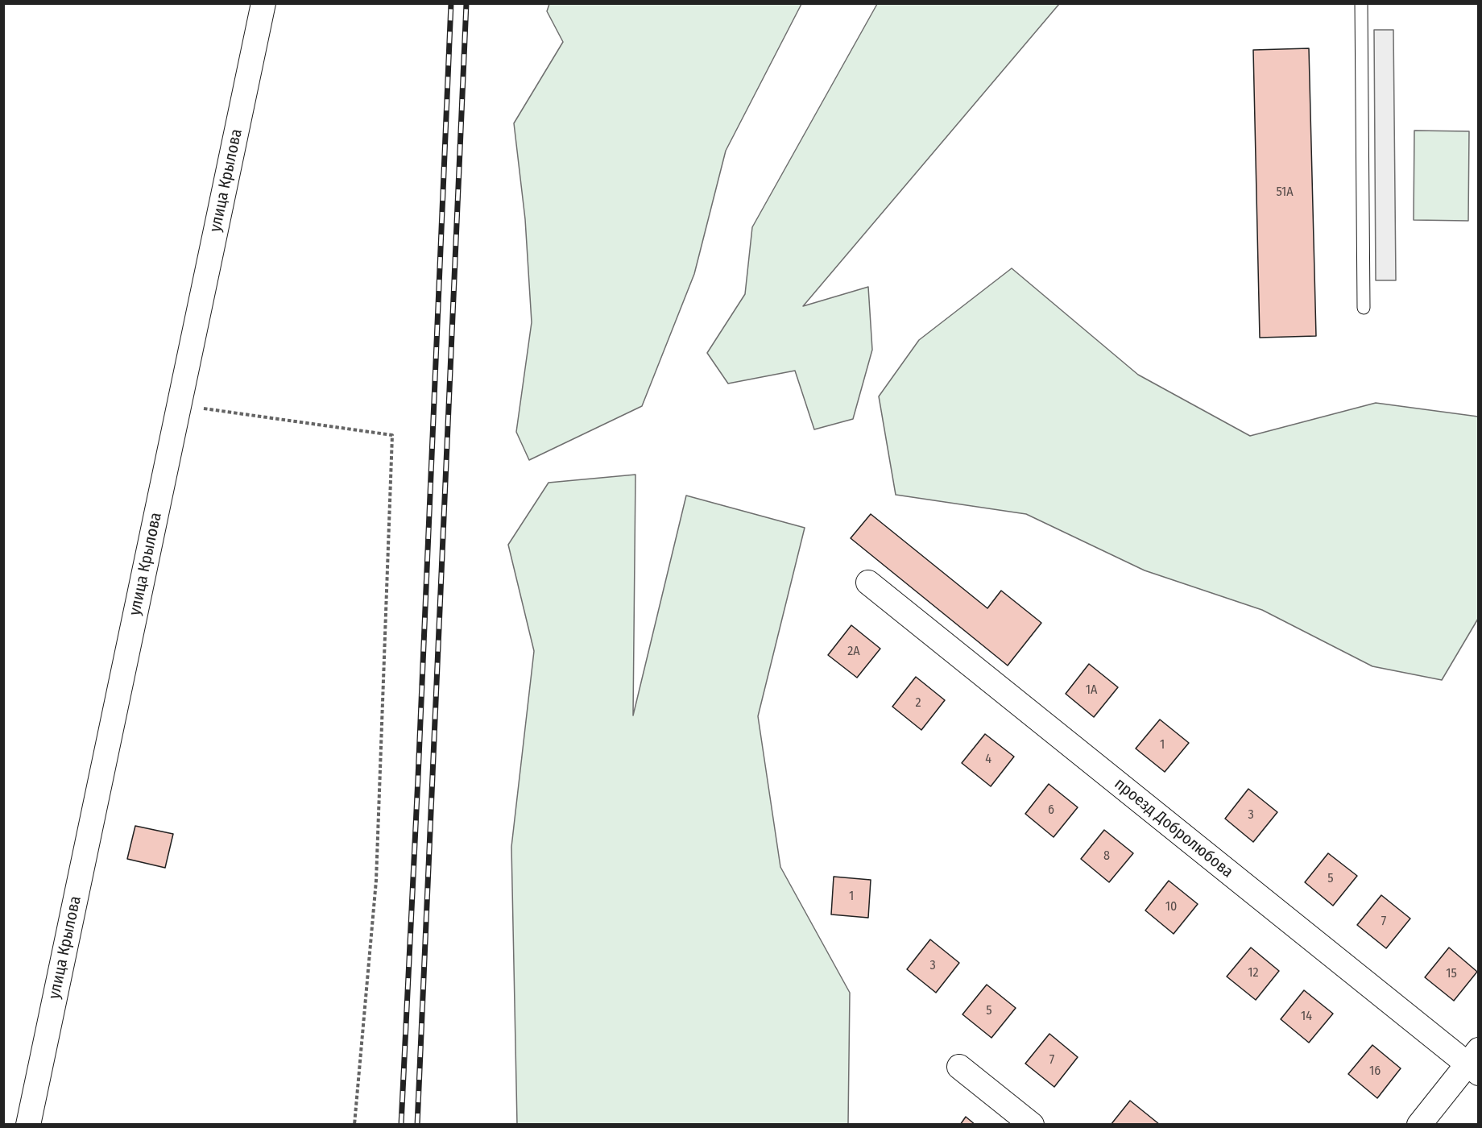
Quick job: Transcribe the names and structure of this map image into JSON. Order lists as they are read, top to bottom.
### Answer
{
  "streets": {
    "street": ["улица Крылова", "проезд Добролюбова"]
  },
  "house_numbers": [
    "51А",
    "2А",
    "1А",
    "2",
    "1",
    "4",
    "6",
    "3",
    "8",
    "5",
    "1",
    "10",
    "7",
    "3",
    "12",
    "15",
    "5",
    "14",
    "7",
    "16"
  ]
}
